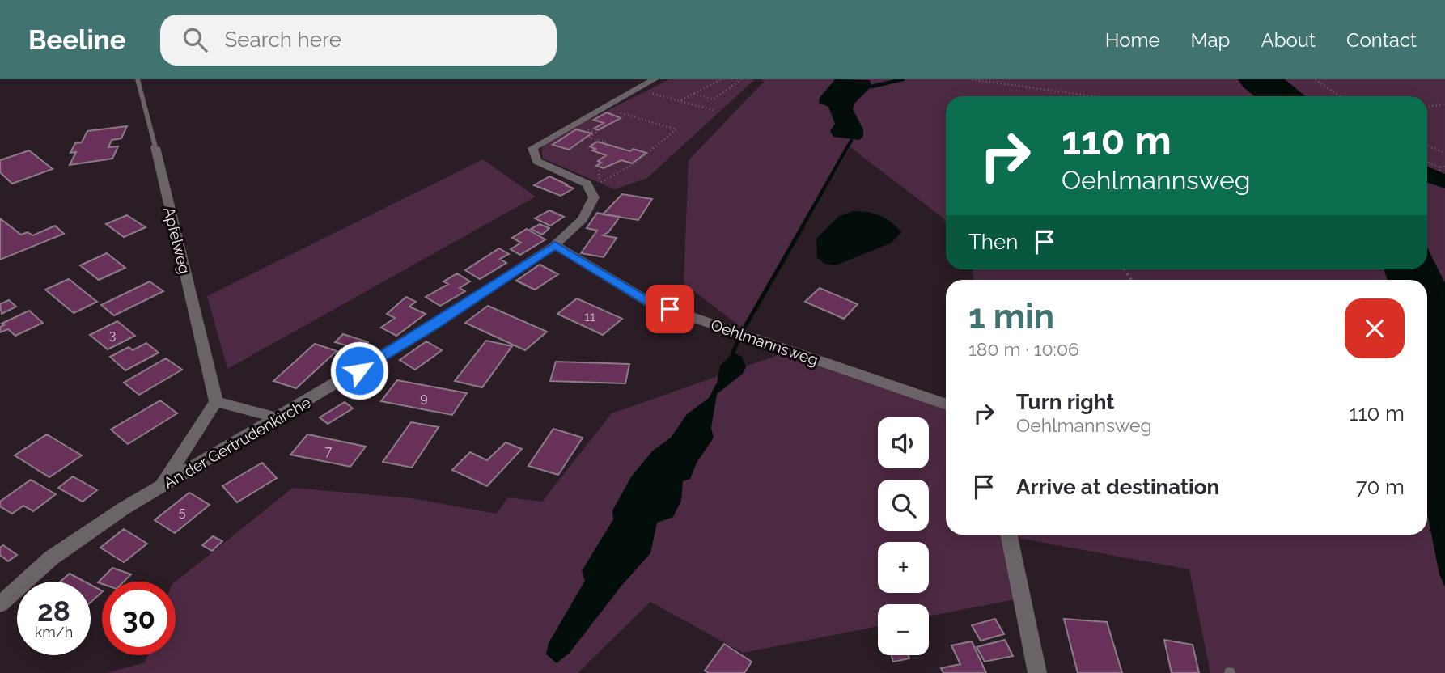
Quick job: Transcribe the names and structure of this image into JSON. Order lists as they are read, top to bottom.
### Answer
{
  "streets": {
    "street": ["Apfelweg", "Oehlmannsweg", "An der Gertrudenkirche"]
  },
  "crossings": [
    ["Oehlmannsweg", "An der Gertrudenkirche"]
  ],
  "house_numbers": [
    "11",
    "3",
    "9",
    "7",
    "5"
  ],
  "page": {
    "header": "Beeline",
    "search": "Search here",
    "nav": [
      "Home",
      "Map",
      "About",
      "Contact"
    ],
    "turn": ["110 m", "Oehlmannsweg"],
    "then": "Then",
    "heading": ["1 min", "180 m · 10:06"],
    "list": [
      {
        "name": "Turn right",
        "note": "Oehlmannsweg",
        "value": "110 m"
      },
      {
        "name": "Arrive at destination",
        "value": "70 m"
      }
    ],
    "map_buttons": ["+", "−"],
    "speed": "28 km/h",
    "limit": "30"
  }
}
